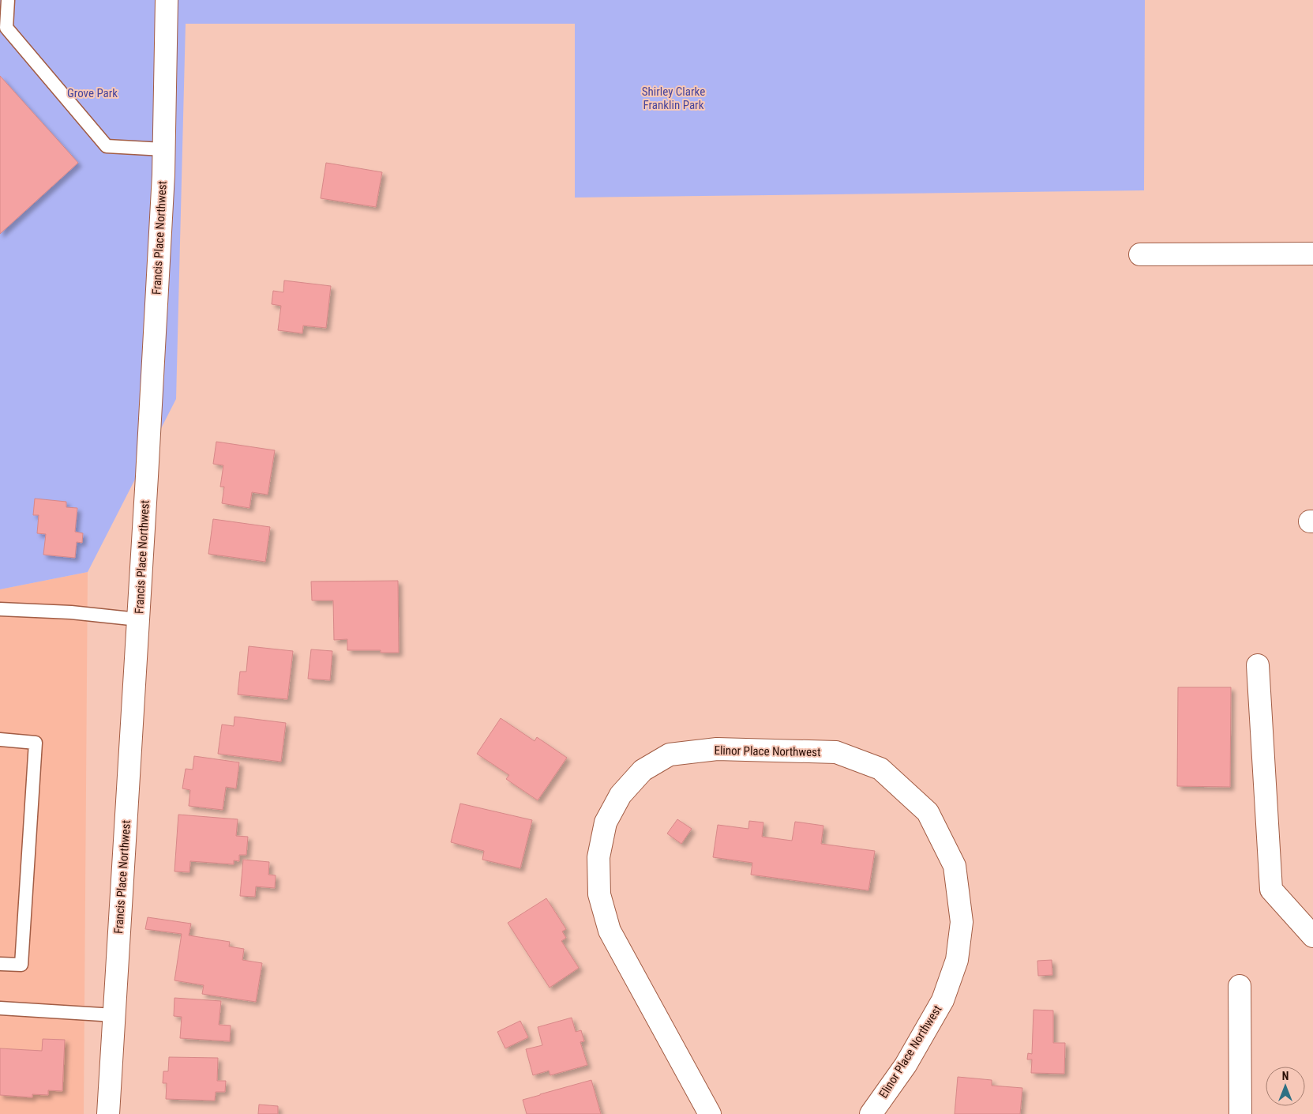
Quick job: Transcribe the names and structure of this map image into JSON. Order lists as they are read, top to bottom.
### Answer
{
  "streets": {
    "street": ["Francis Place Northwest", "Elinor Place Northwest"]
  },
  "parks": ["Shirley Clarke Franklin Park", "Grove Park"],
  "north": "top"
}
